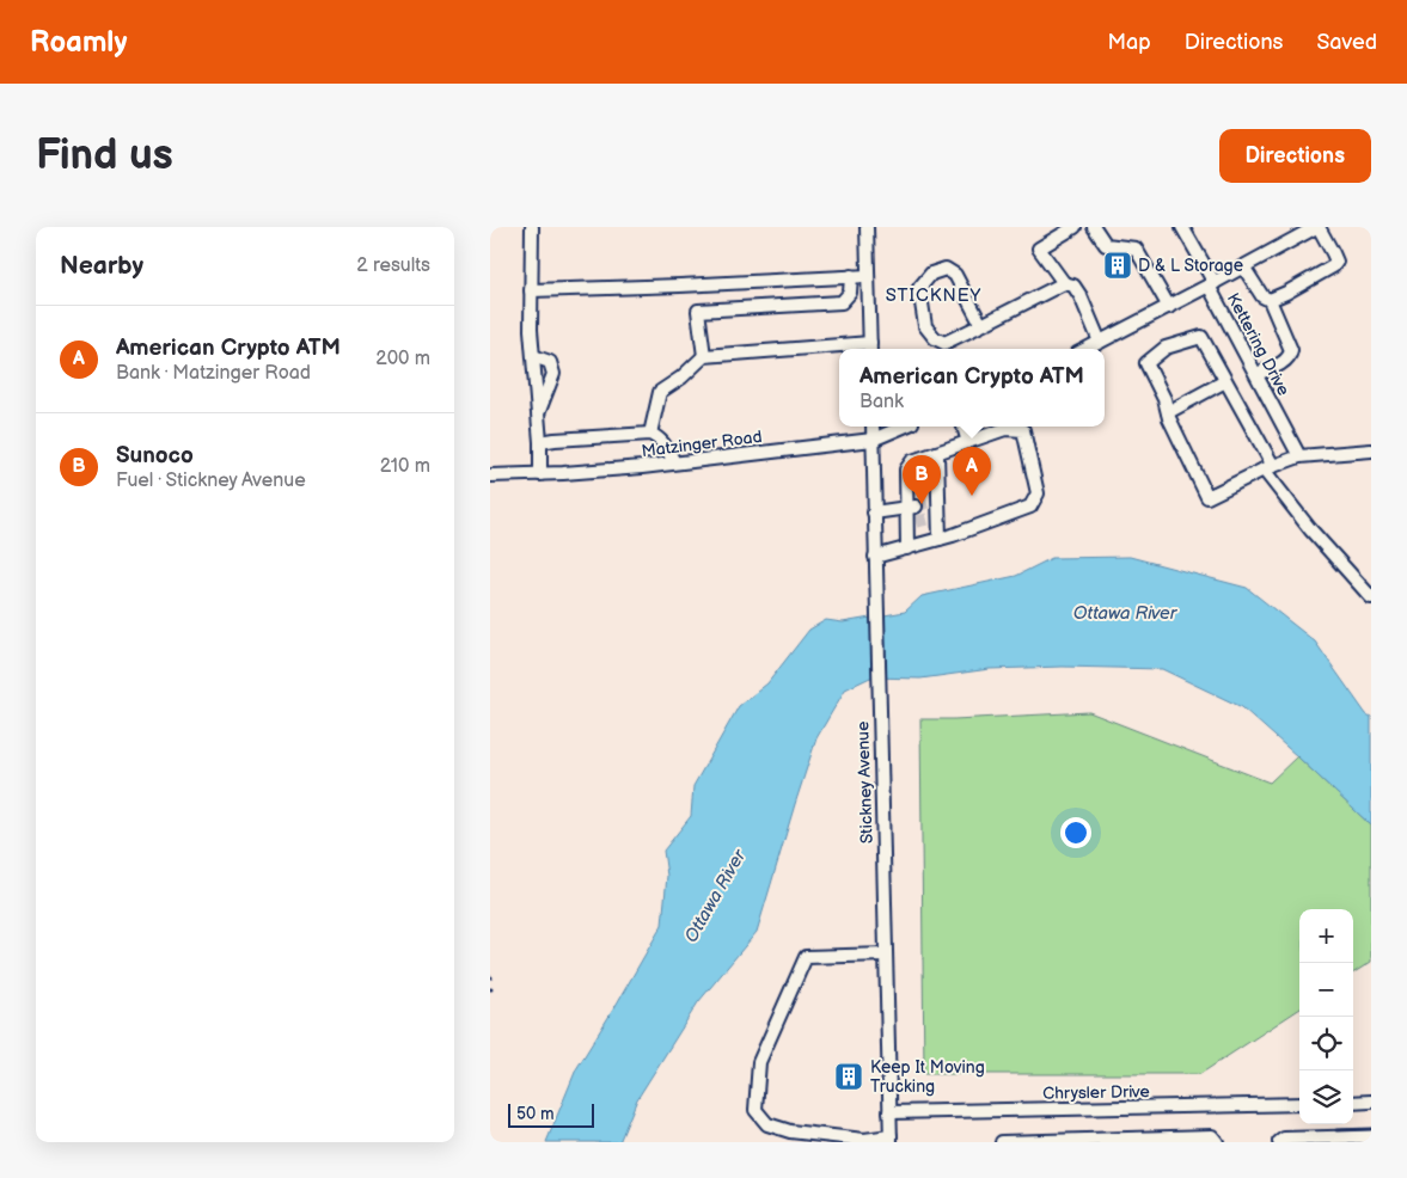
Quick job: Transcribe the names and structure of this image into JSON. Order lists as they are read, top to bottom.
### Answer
{
  "streets": {
    "street": [
      "Kettering Drive",
      "Matzinger Road",
      "Stickney Avenue",
      "Chrysler Drive"
    ]
  },
  "crossings": [
    ["Matzinger Road", "Stickney Avenue"],
    ["Stickney Avenue", "Chrysler Drive"]
  ],
  "districts": ["STICKNEY"],
  "water": ["Ottawa River"],
  "places": {
    "building": ["D & L Storage", "Keep It Moving Trucking"]
  },
  "scale_bar": "50 m",
  "page": {
    "header": "Roamly",
    "nav": ["Map", "Directions", "Saved"],
    "buttons": "Directions",
    "title": "Find us",
    "heading": ["Nearby", "2 results"],
    "list": [
      {
        "mark": "A",
        "name": "American Crypto ATM",
        "note": "Bank · Matzinger Road",
        "value": "200 m"
      },
      {
        "mark": "B",
        "name": "Sunoco",
        "note": "Fuel · Stickney Avenue",
        "value": "210 m"
      }
    ],
    "popup": ["American Crypto ATM", "Bank"],
    "pins": ["A", "B"],
    "map_buttons": ["+", "−"],
    "scale": "50 m"
  }
}
